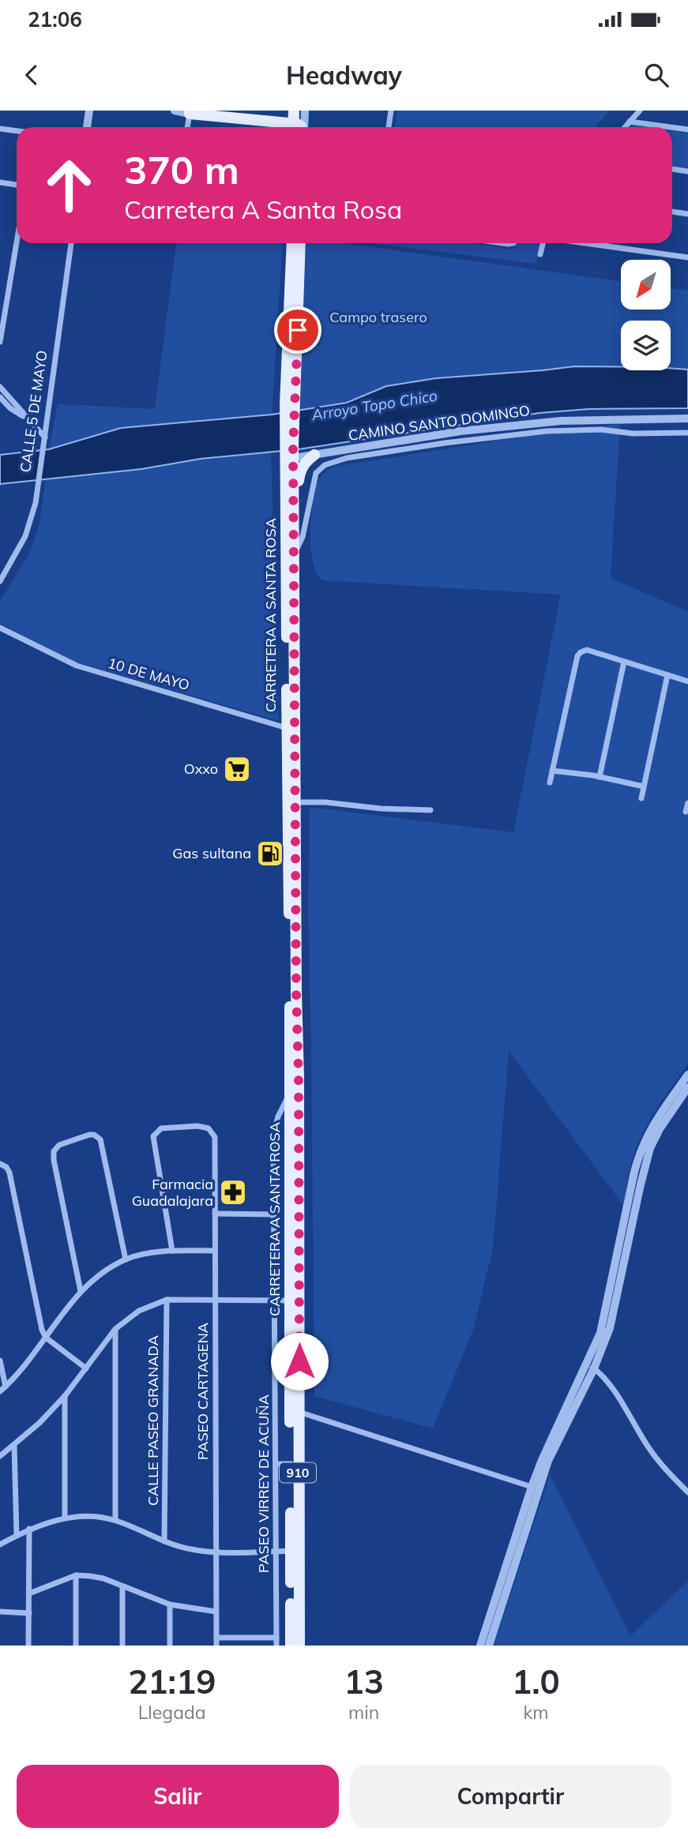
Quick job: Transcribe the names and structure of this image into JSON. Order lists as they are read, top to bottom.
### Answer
{
  "streets": {
    "main road": ["CARRETERA A SANTA ROSA", "910"],
    "street": [
      "CALLE 5 DE MAYO",
      "CAMINO SANTO DOMINGO",
      "10 DE MAYO",
      "PASEO CARTAGENA",
      "CALLE PASEO GRANADA",
      "PASEO VIRREY DE ACUÑA"
    ]
  },
  "crossings": [
    ["CAMINO SANTO DOMINGO", "CARRETERA A SANTA ROSA"],
    ["CARRETERA A SANTA ROSA", "10 DE MAYO"],
    ["CARRETERA A SANTA ROSA", "PASEO VIRREY DE ACUÑA"]
  ],
  "water": ["Arroyo Topo Chico"],
  "parks": ["Campo trasero"],
  "places": {
    "supermarket": ["Oxxo"],
    "fuel station": ["Gas sultana"],
    "pharmacy": ["Farmacia Guadalajara"]
  },
  "north": "bottom left",
  "page": {
    "status": "21:06",
    "header": "Headway",
    "turn": ["370 m", "Carretera A Santa Rosa"],
    "eta": [
      "21:19",
      "Llegada",
      "13",
      "min",
      "1.0",
      "km"
    ],
    "buttons": ["Salir", "Compartir"]
  }
}
